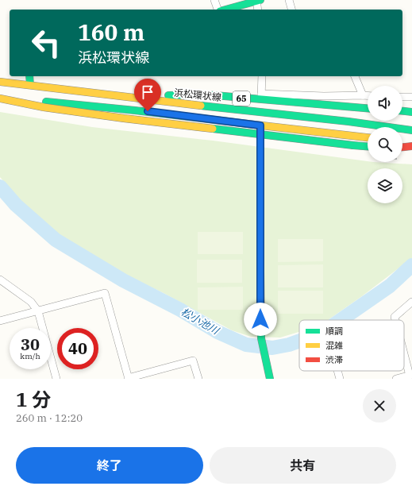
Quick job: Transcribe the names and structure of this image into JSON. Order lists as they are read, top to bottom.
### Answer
{
  "streets": {
    "main road": ["浜松環状線", "65"]
  },
  "crossings": [
    ["浜松環状線", "65"]
  ],
  "water": ["松小池川"],
  "legend": ["順調", "混雑", "渋滞"],
  "page": {
    "turn": ["160 m", "浜松環状線"],
    "speed": "30 km/h",
    "limit": "40",
    "heading": ["1 分", "260 m · 12:20"],
    "buttons": ["終了", "共有"]
  }
}
